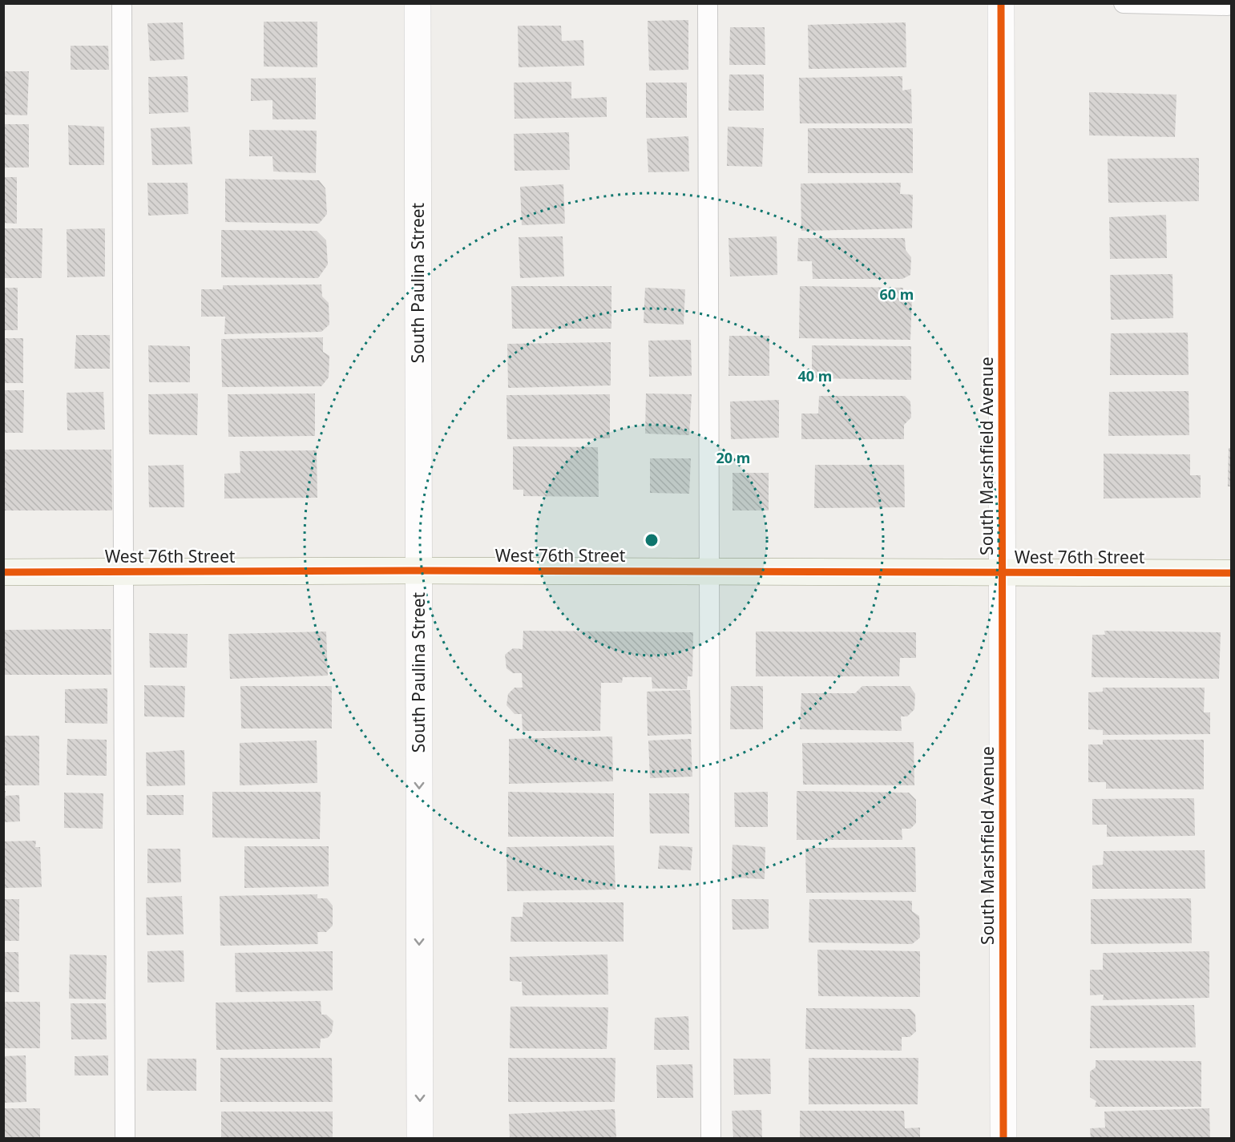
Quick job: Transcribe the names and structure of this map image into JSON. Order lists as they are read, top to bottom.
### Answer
{
  "streets": {
    "street": ["South Paulina Street", "South Marshfield Avenue", "West 76th Street"]
  },
  "crossings": [
    ["South Paulina Street", "West 76th Street"],
    ["South Marshfield Avenue", "West 76th Street"]
  ],
  "one_way": ["South Paulina Street"],
  "rings": ["60 m", "40 m", "20 m"]
}
